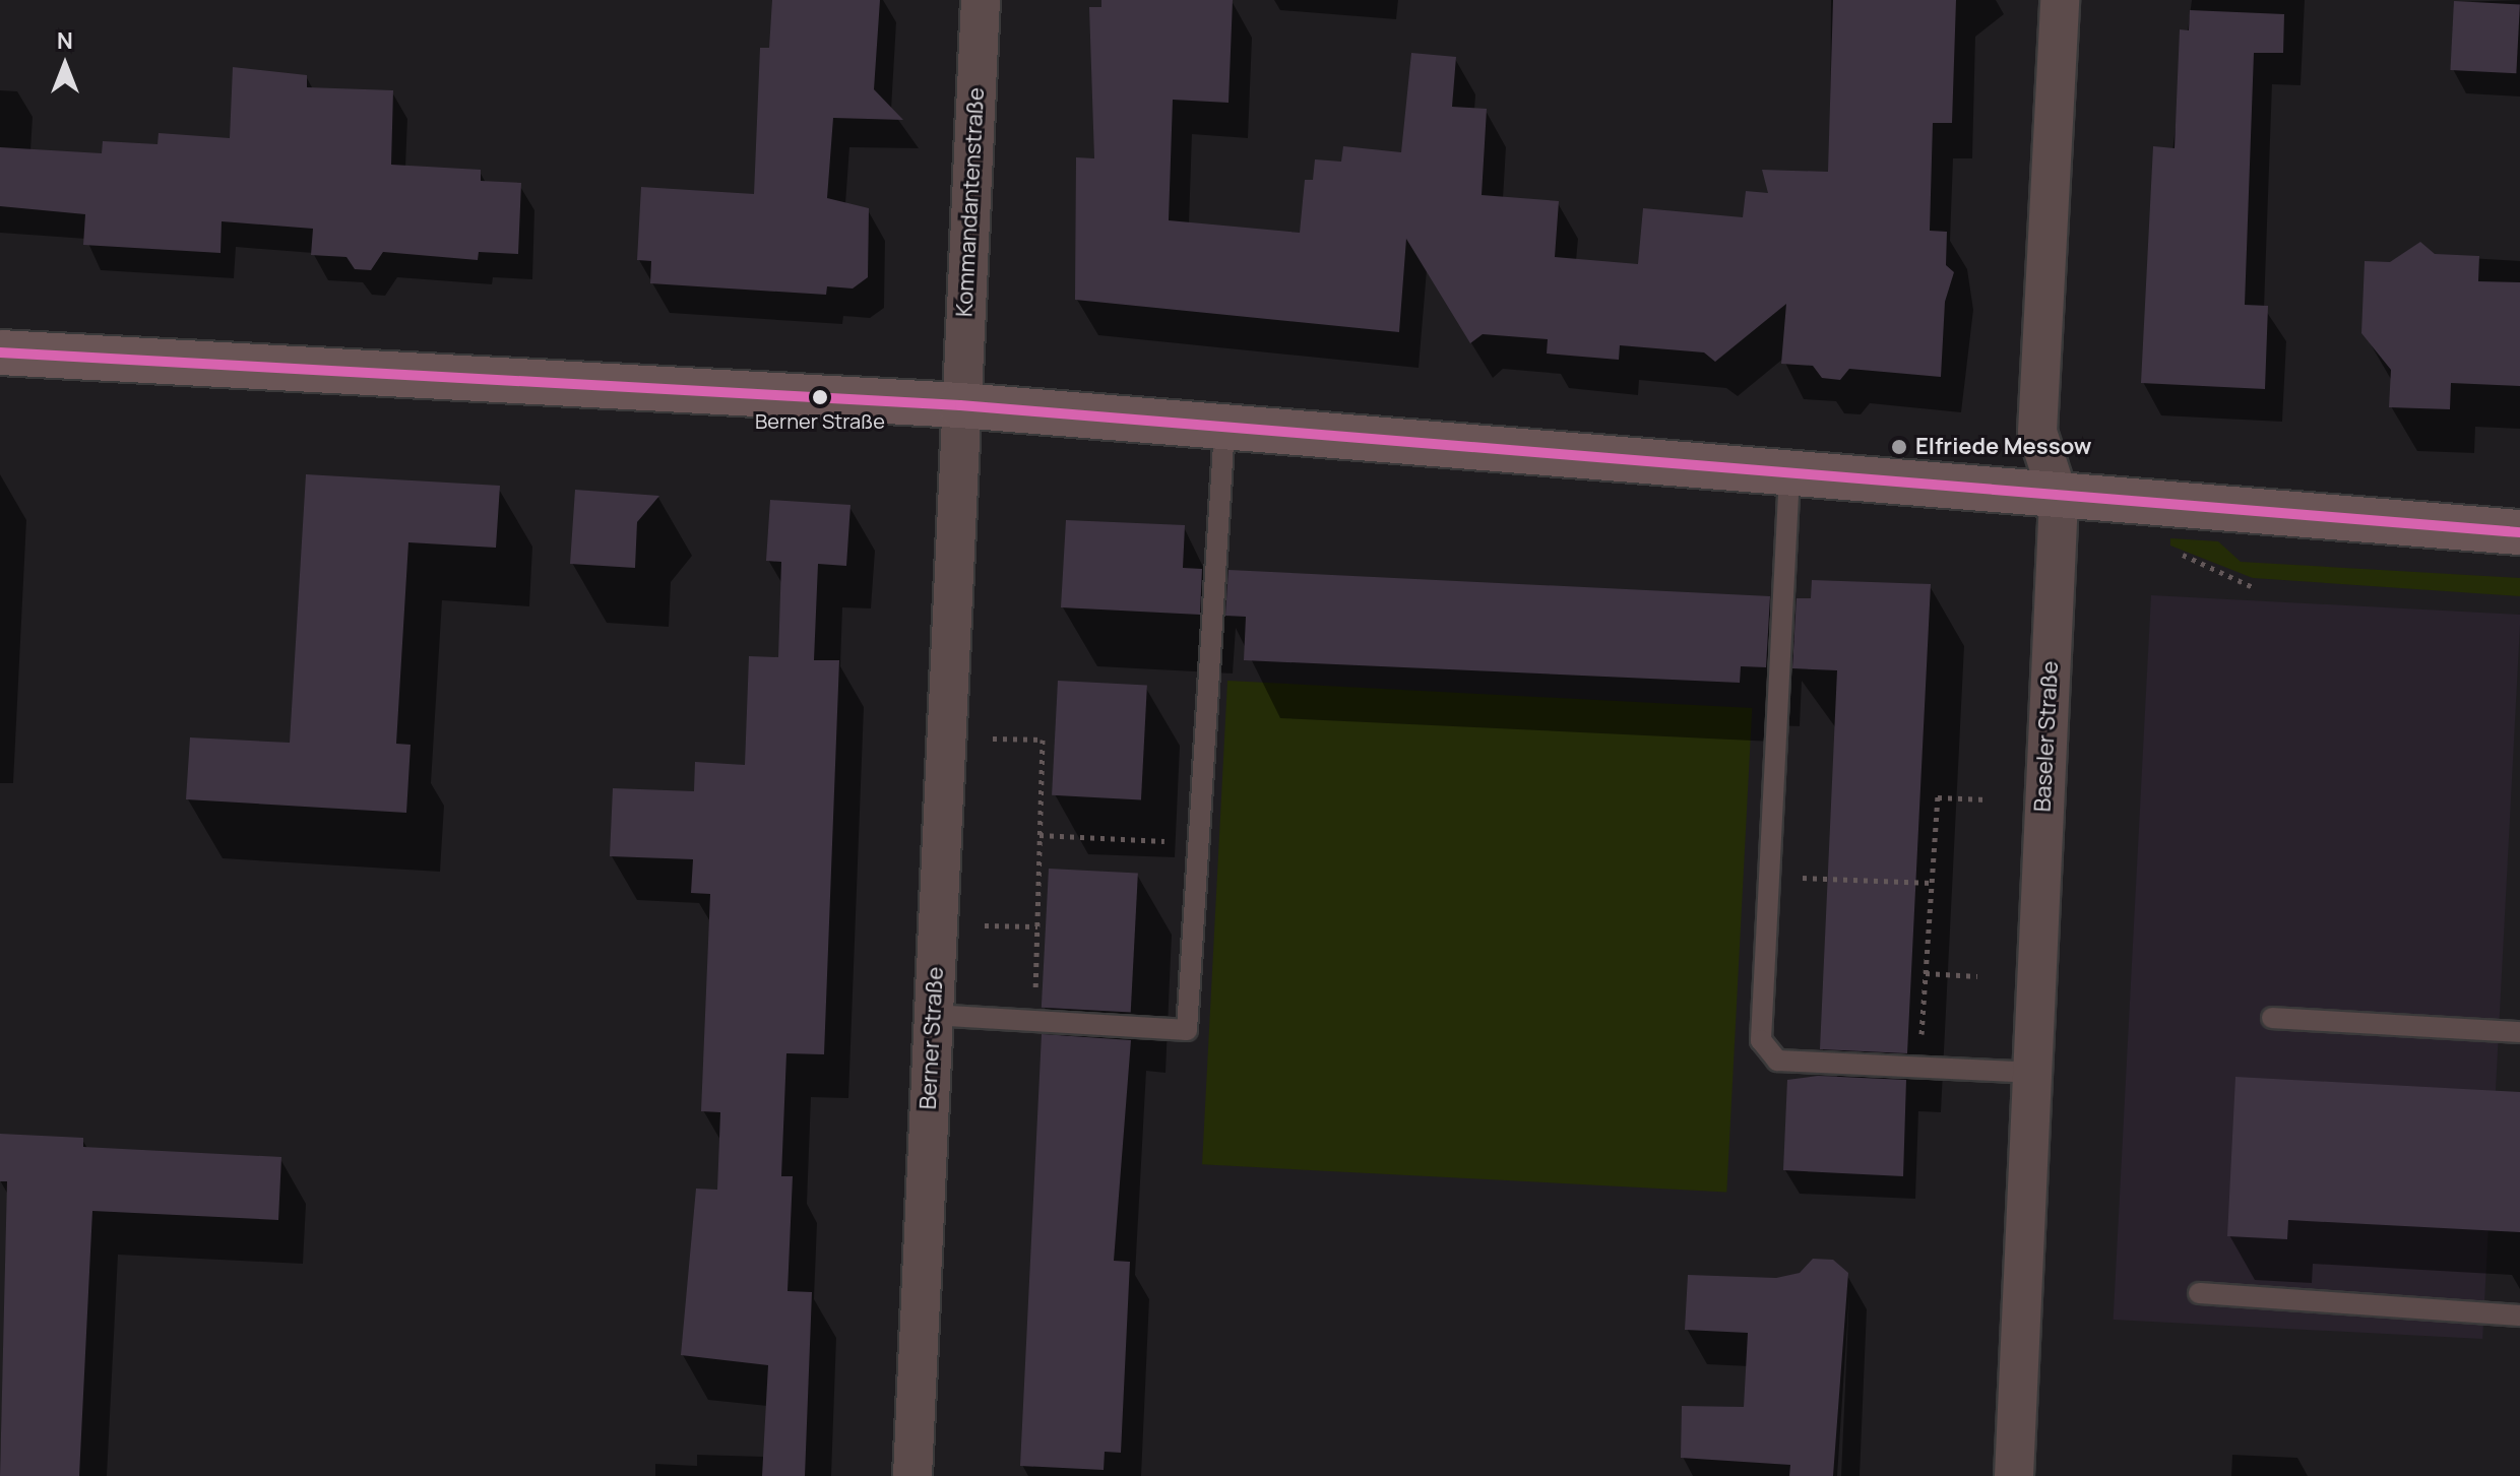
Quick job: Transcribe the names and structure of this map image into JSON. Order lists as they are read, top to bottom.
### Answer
{
  "streets": {
    "street": ["Kommandantenstraße", "Baseler Straße", "Berner Straße"]
  },
  "crossings": [
    ["Kommandantenstraße", "Berner Straße"]
  ],
  "places": ["Berner Straße", "Elfriede Messow"],
  "north": "top"
}
